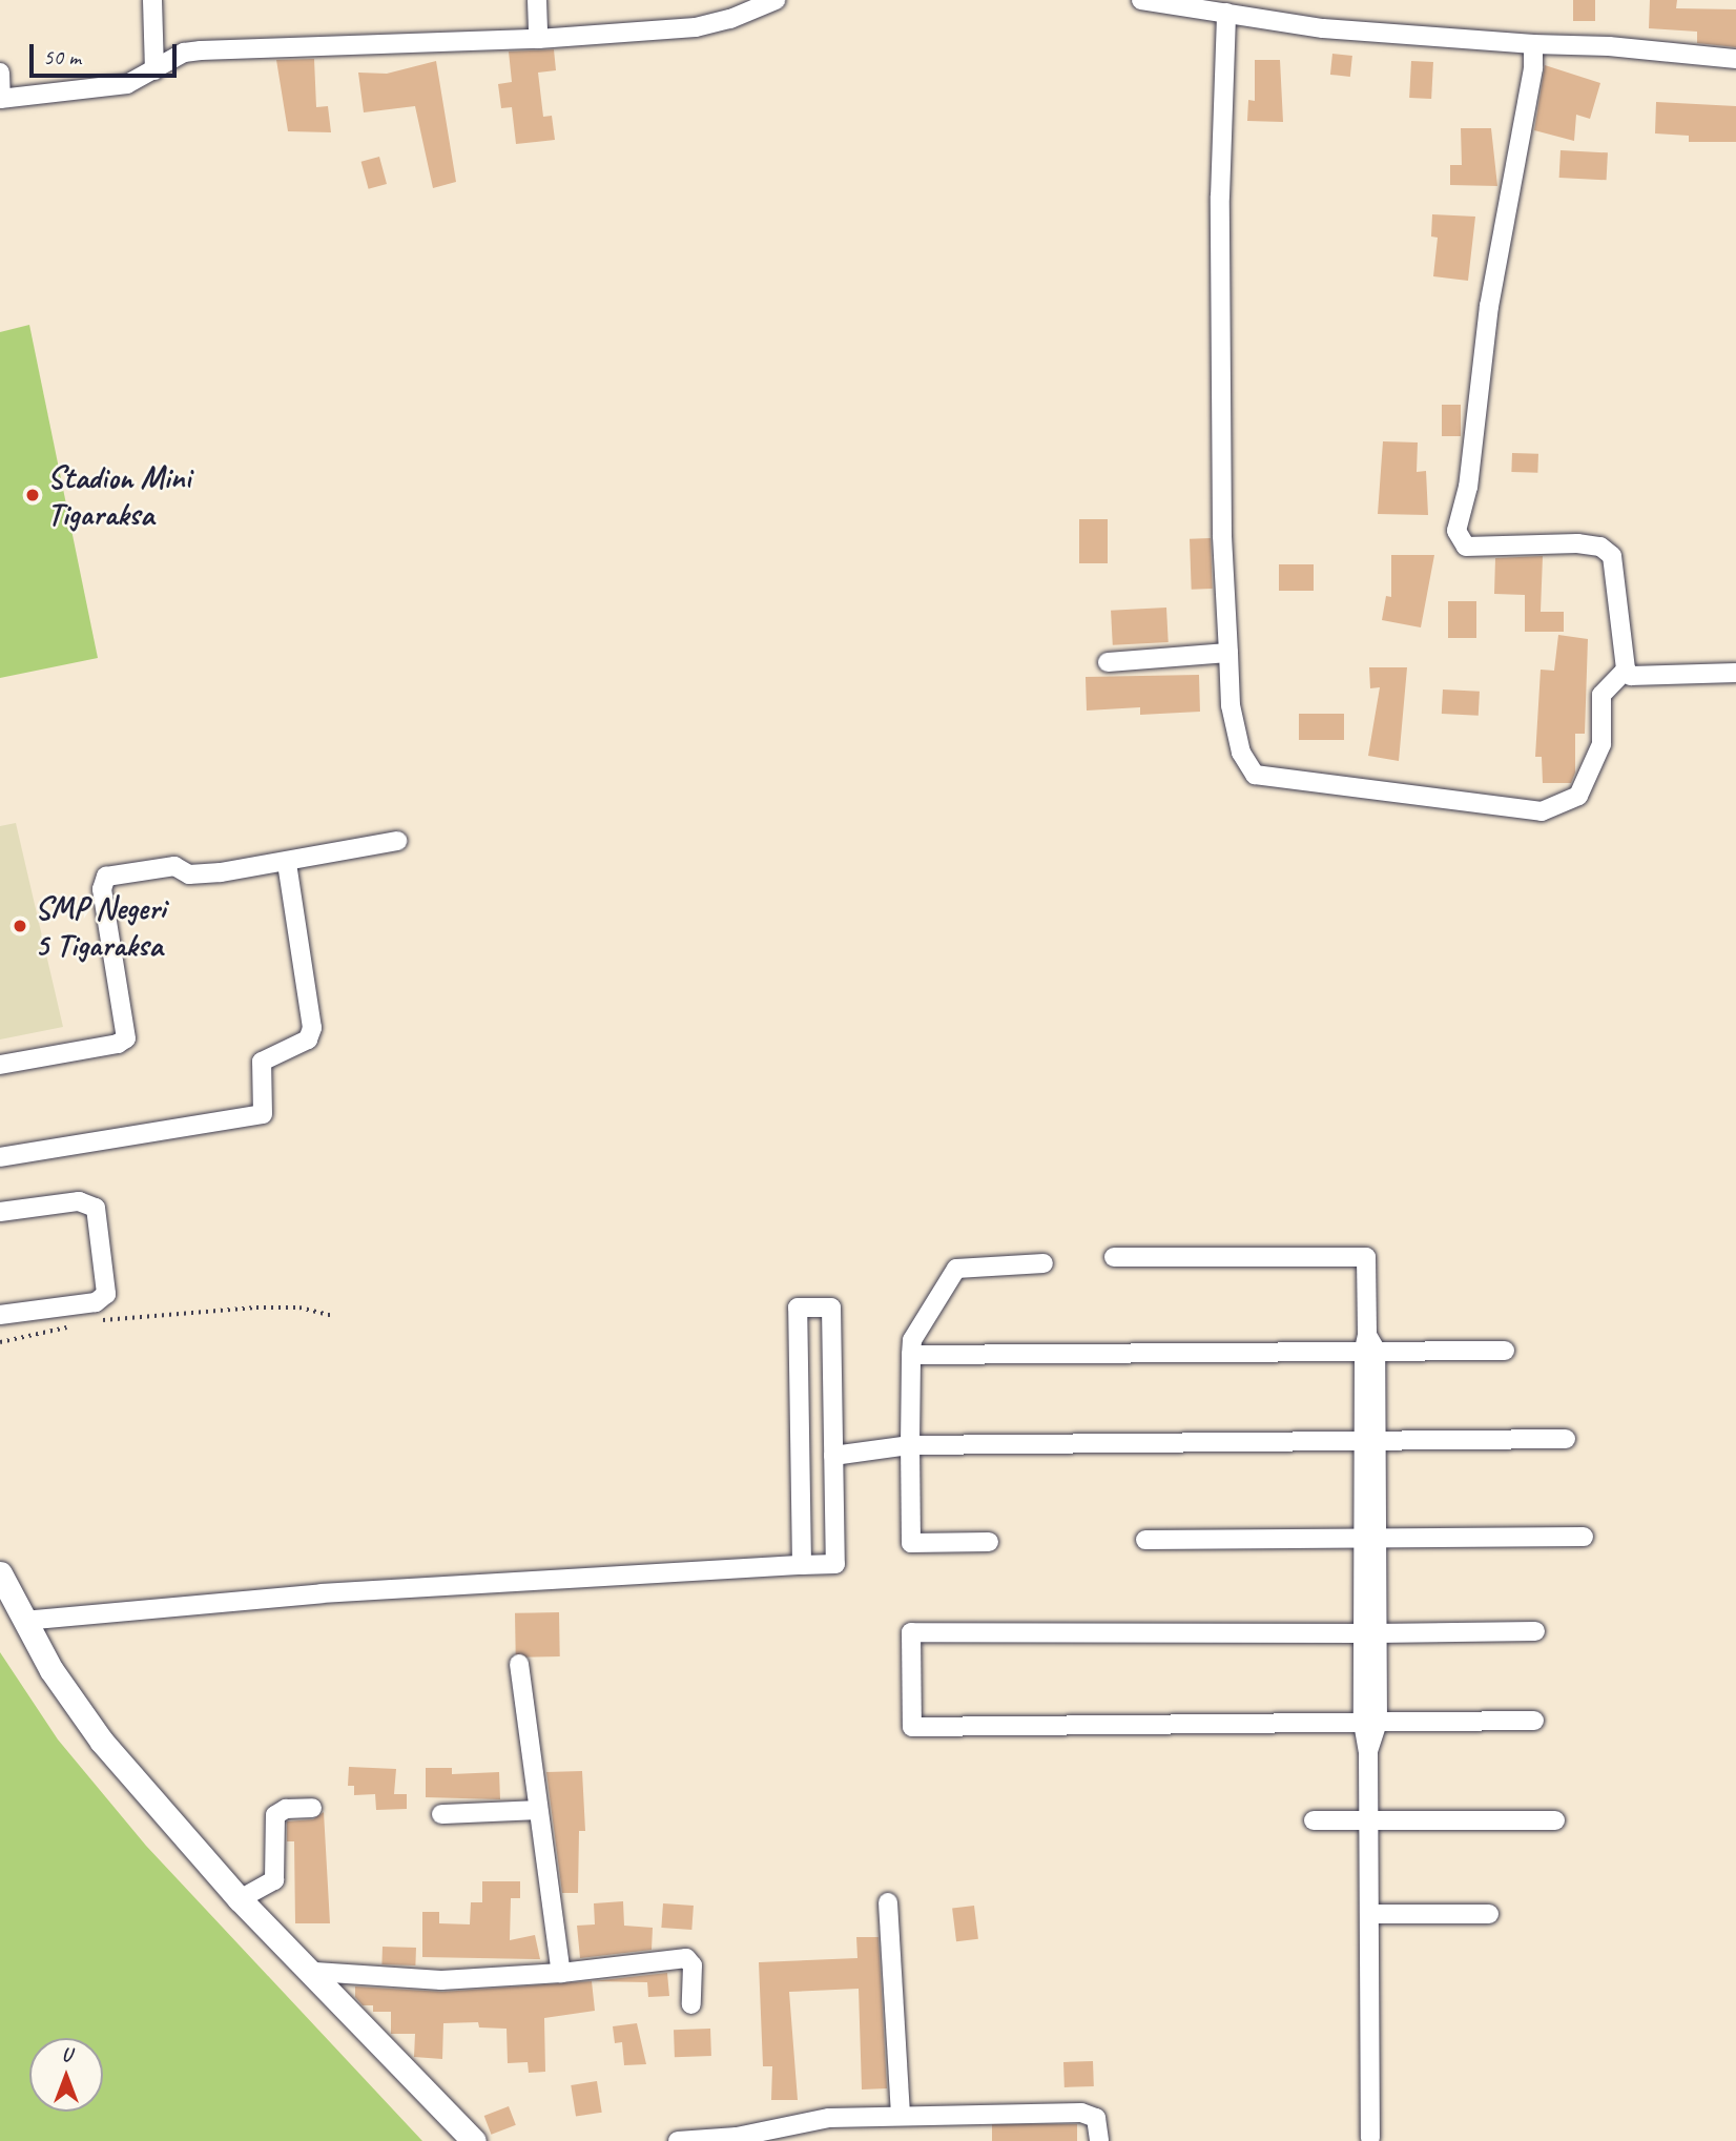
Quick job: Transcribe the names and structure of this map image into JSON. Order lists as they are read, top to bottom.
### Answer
{
  "places": ["Stadion Mini Tigaraksa", "SMP Negeri 5 Tigaraksa"],
  "scale_bar": "50 m",
  "north": "top"
}
